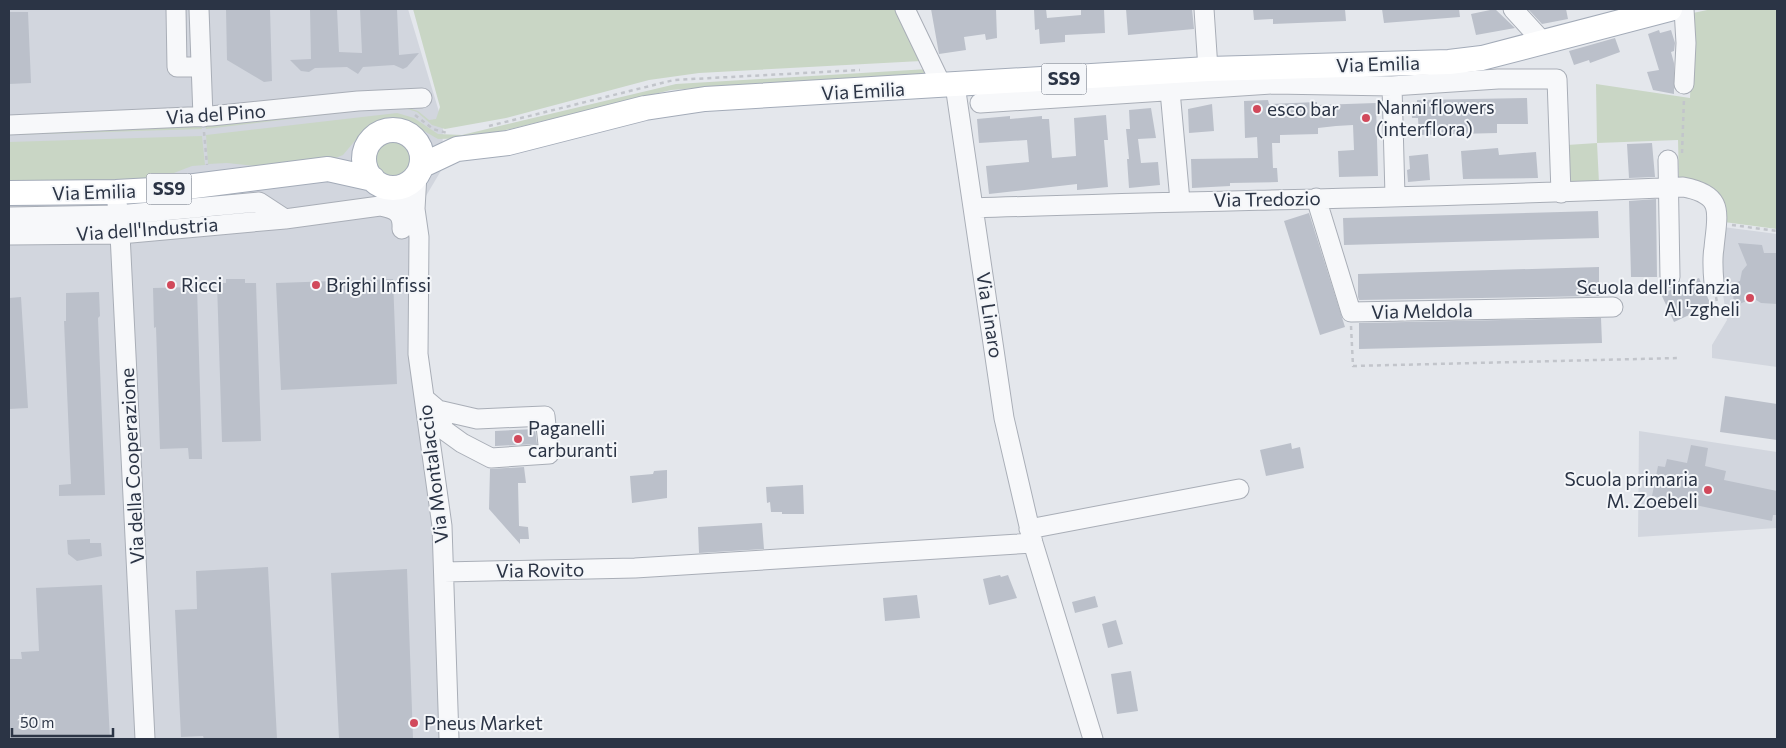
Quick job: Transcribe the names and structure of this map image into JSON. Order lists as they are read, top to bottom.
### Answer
{
  "streets": {
    "main road": ["Via Emilia", "SS9"],
    "street": [
      "Via del Pino",
      "Via Tredozio",
      "Via dell'Industria",
      "Via Meldola",
      "Via Linaro",
      "Via della Cooperazione",
      "Via Montalaccio",
      "Via Rovito"
    ]
  },
  "crossings": [
    ["Via Emilia", "Via dell'Industria"],
    ["Via Emilia", "Via Linaro"],
    ["Via Emilia", "Via della Cooperazione"],
    ["Via Emilia", "Via Montalaccio"],
    ["Via Tredozio", "Via Meldola"],
    ["Via Tredozio", "Via Linaro"],
    ["Via dell'Industria", "Via della Cooperazione"],
    ["Via Linaro", "Via Rovito"],
    ["Via Montalaccio", "Via Rovito"]
  ],
  "places": [
    "esco bar",
    "Nanni flowers (interflora)",
    "Ricci",
    "Brighi Infissi",
    "Scuola dell'infanzia Al 'zgheli",
    "Paganelli carburanti",
    "Scuola primaria M. Zoebeli",
    "Pneus Market"
  ],
  "scale_bar": "50 m"
}
